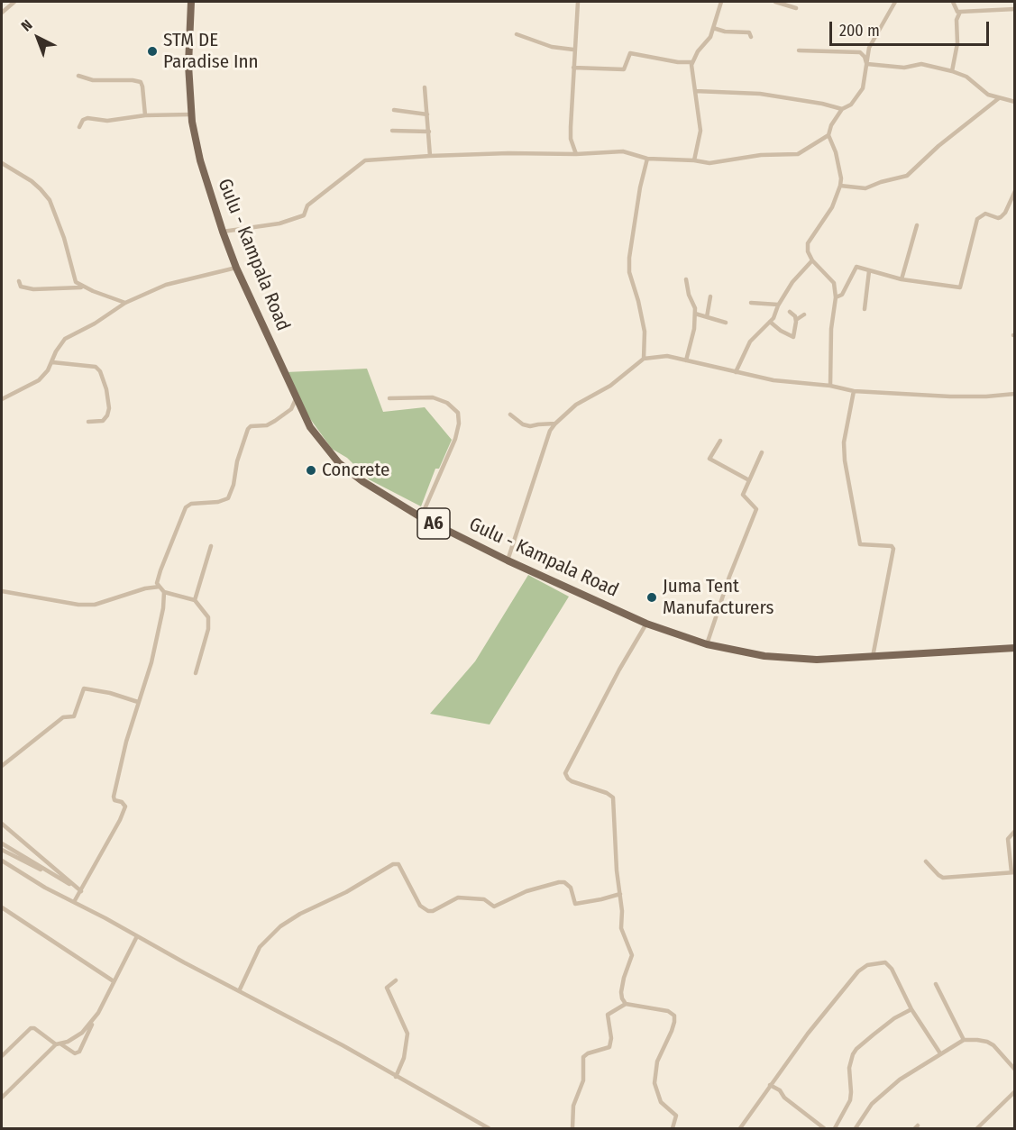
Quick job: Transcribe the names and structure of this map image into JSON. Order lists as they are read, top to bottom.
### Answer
{
  "streets": {
    "main road": ["Gulu - Kampala Road", "A6"]
  },
  "places": ["STM DE Paradise Inn", "Concrete", "Juma Tent Manufacturers"],
  "scale_bar": "200 m",
  "north": "top left"
}
